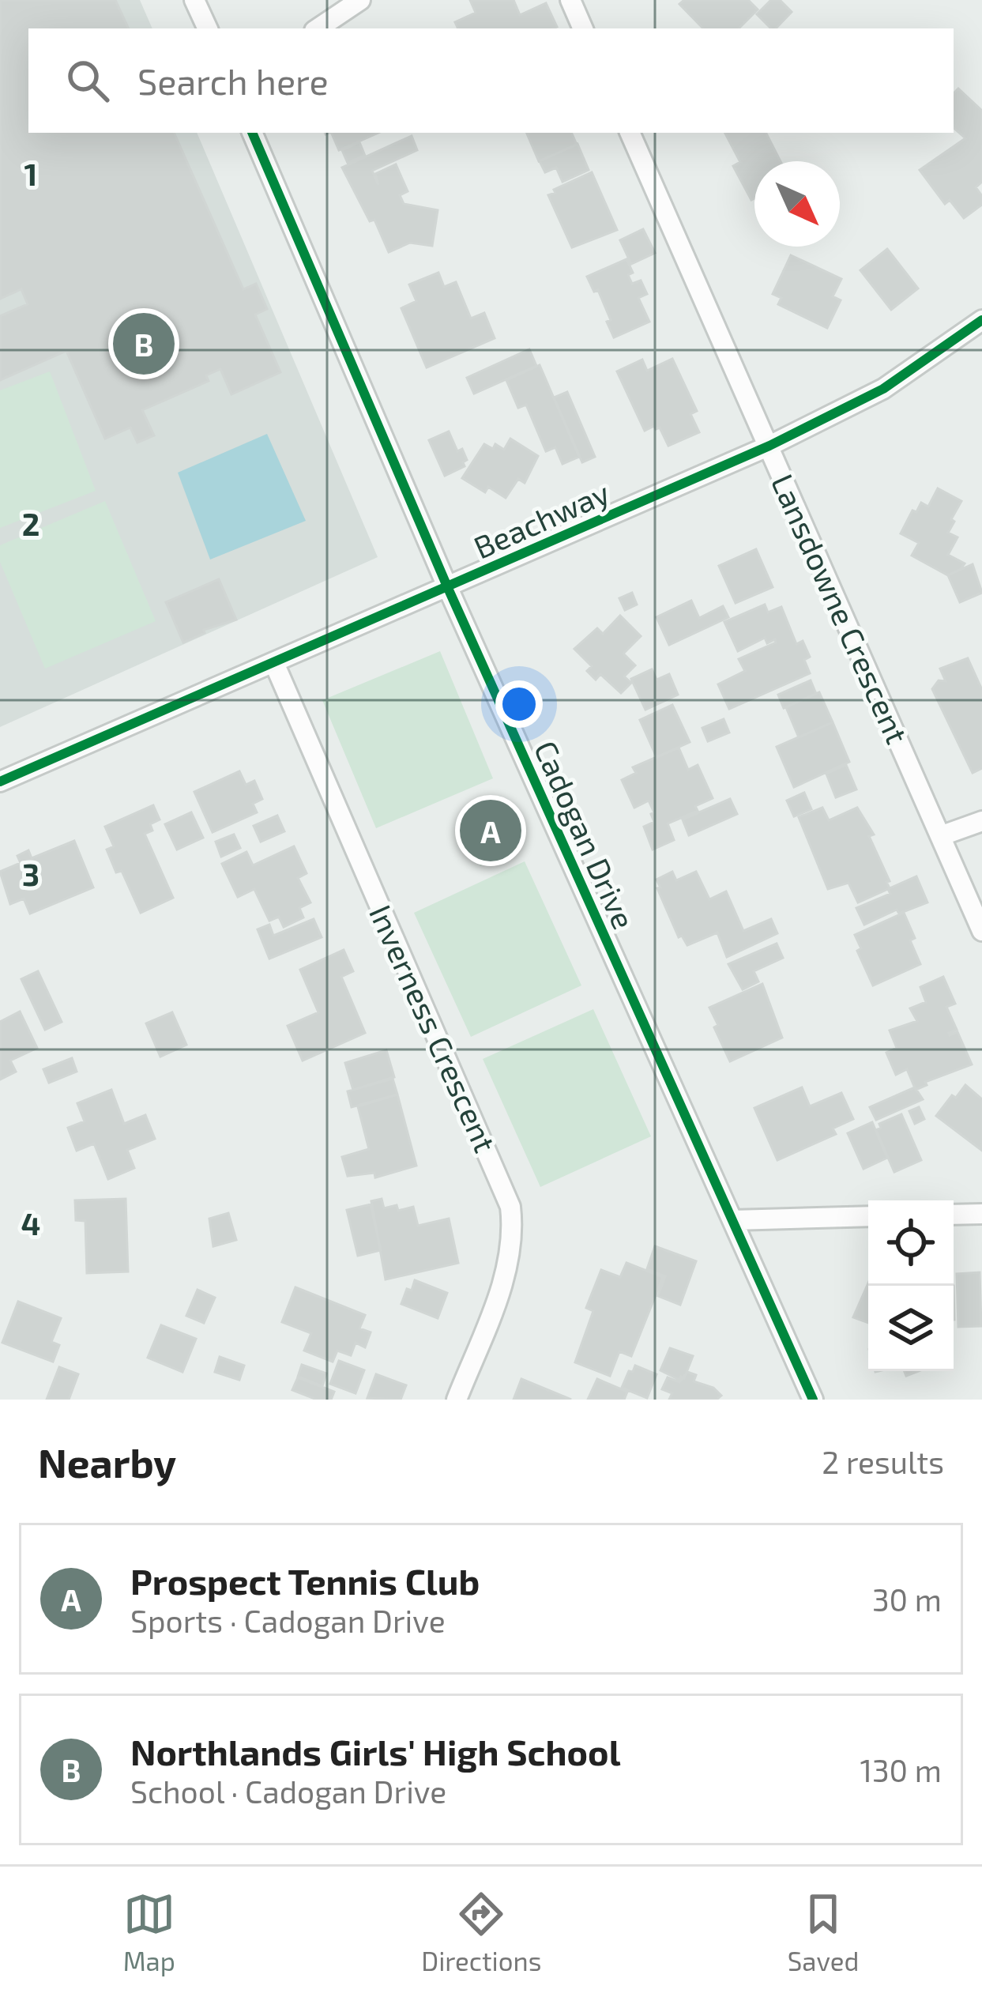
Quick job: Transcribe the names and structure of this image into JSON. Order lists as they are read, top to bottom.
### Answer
{
  "streets": {
    "street": [
      "Beachway",
      "Lansdowne Crescent",
      "Cadogan Drive",
      "Inverness Crescent"
    ]
  },
  "crossings": [
    ["Beachway", "Lansdowne Crescent"],
    ["Beachway", "Cadogan Drive"],
    ["Beachway", "Inverness Crescent"]
  ],
  "north": "bottom right",
  "page": {
    "search": "Search here",
    "pins": ["B", "A"],
    "heading": ["Nearby", "2 results"],
    "list": [
      {
        "mark": "A",
        "name": "Prospect Tennis Club",
        "note": "Sports · Cadogan Drive",
        "value": "30 m"
      },
      {
        "mark": "B",
        "name": "Northlands Girls' High School",
        "note": "School · Cadogan Drive",
        "value": "130 m"
      }
    ],
    "nav": ["Map", "Directions", "Saved"]
  },
  "grid": {
    "rows": [
      "1",
      "2",
      "3",
      "4"
    ]
  }
}
